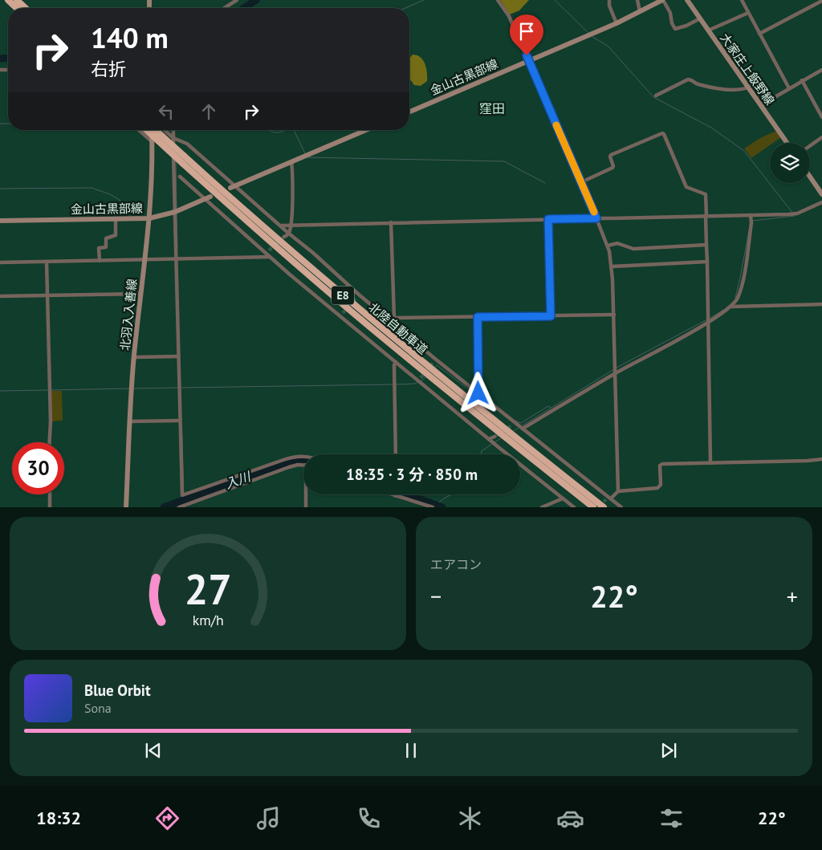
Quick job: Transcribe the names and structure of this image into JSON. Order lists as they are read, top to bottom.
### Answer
{
  "streets": {
    "highway": ["E8", "北陸自動車道"],
    "main road": ["大家庄上飯野線", "金山古黒部線", "北羽入入善線"]
  },
  "crossings": [
    ["金山古黒部線", "北羽入入善線"]
  ],
  "districts": ["窪田"],
  "water": ["入川"],
  "page": {
    "turn": ["140 m", "右折"],
    "limit": "30",
    "trip": "18:35 · 3 分 · 850 m",
    "tile": "エアコン",
    "heat": ["−", "22°", "+"],
    "song": ["Blue Orbit", "Sona"],
    "tabs": ["18:32", "22°"],
    "gauge": ["27", "km/h"]
  }
}
